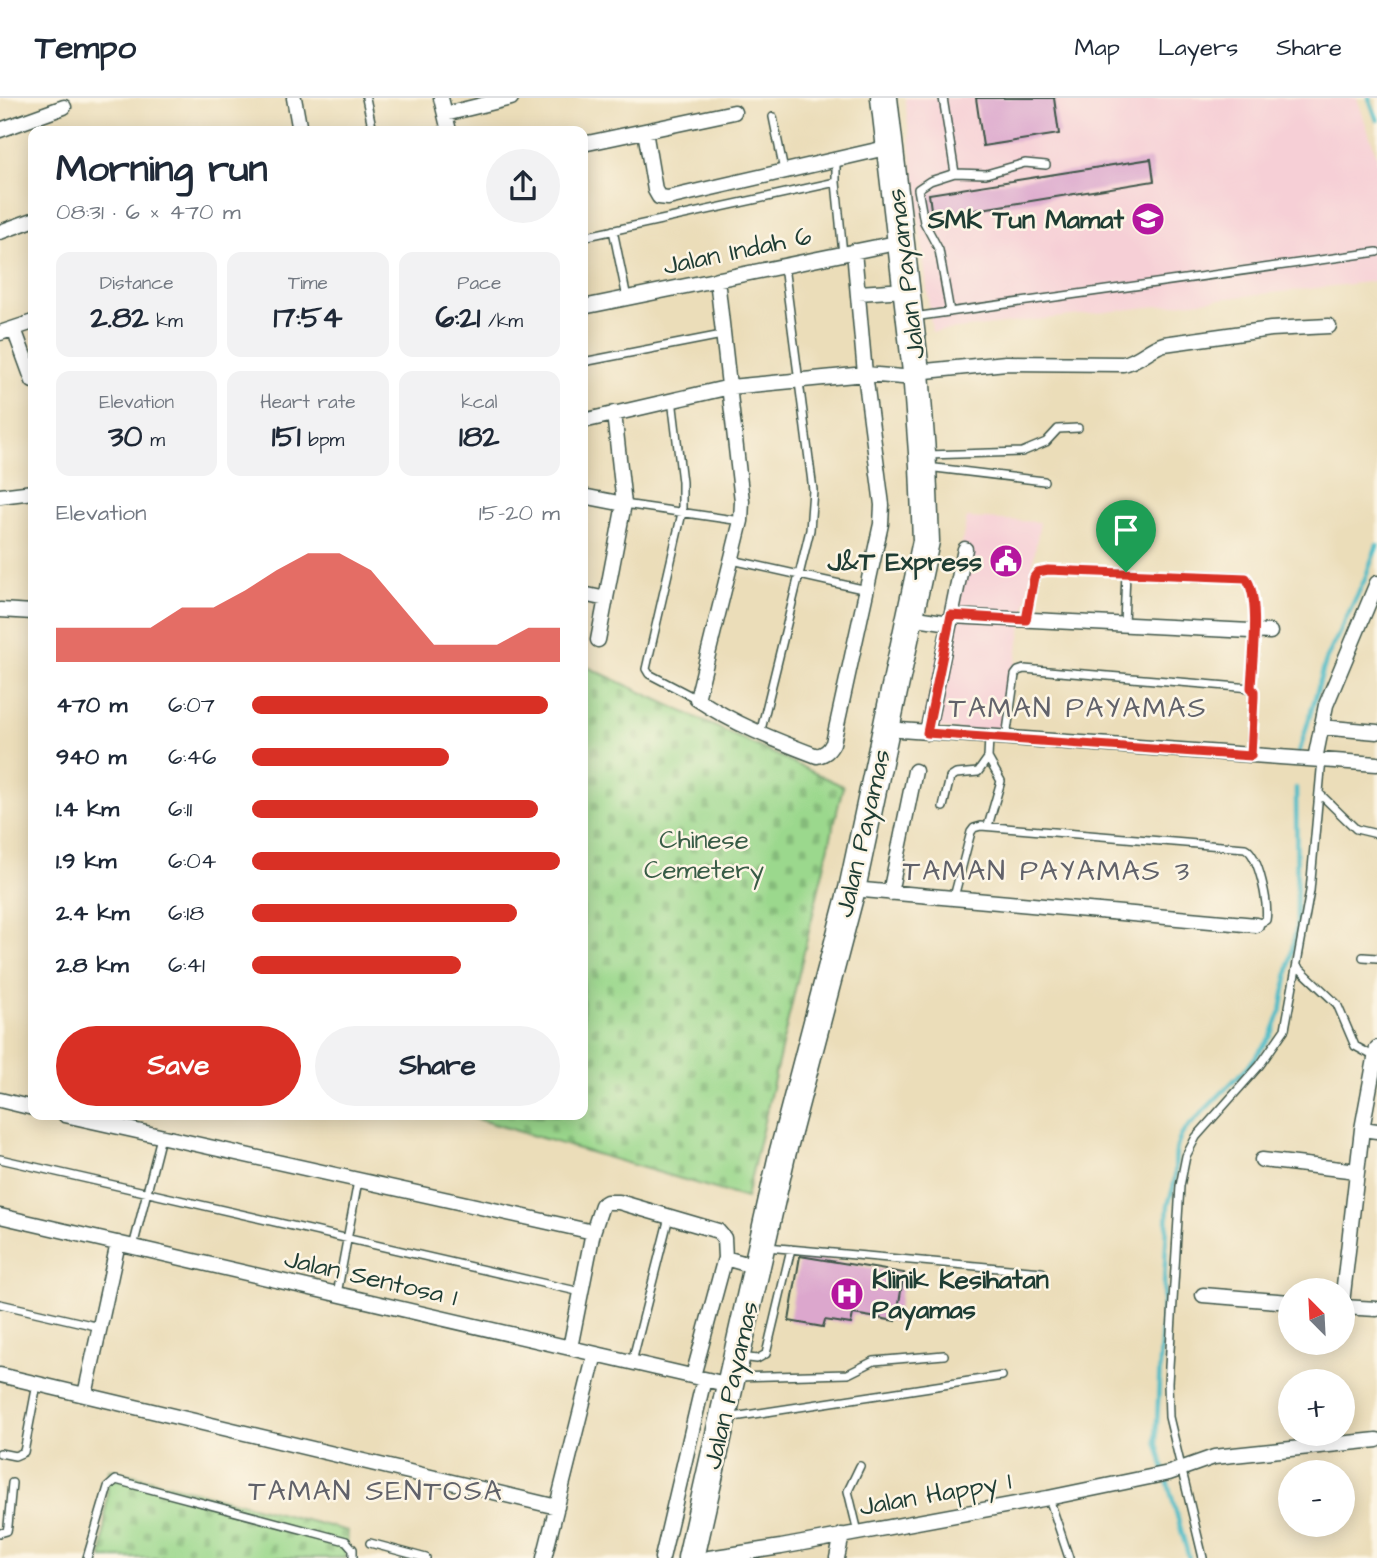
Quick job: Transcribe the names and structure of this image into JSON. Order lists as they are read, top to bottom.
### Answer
{
  "streets": {
    "highway": ["Jalan Payamas"],
    "street": ["Jalan Indah 6", "Jalan Sentosa 1", "Jalan Happy 1"]
  },
  "crossings": [
    ["Jalan Indah 6", "Jalan Payamas"],
    ["Jalan Payamas", "Jalan Sentosa 1"]
  ],
  "districts": ["TAMAN PAYAMAS", "TAMAN PAYAMAS 3", "TAMAN SENTOSA"],
  "parks": ["Chinese Cemetery"],
  "places": {
    "school or university": ["SMK Tun Mamat"],
    "public building": ["J&T Express"],
    "hospital": ["Klinik Kesihatan Payamas"]
  },
  "north": "top left",
  "page": {
    "header": "Tempo",
    "nav": ["Map", "Layers", "Share"],
    "heading": ["Morning run", "08:31 · 6 × 470 m"],
    "stats": [
      ["Distance", "2.82 km"],
      ["Time", "17:54"],
      ["Pace", "6:21 /km"],
      ["Elevation", "30 m"],
      ["Heart rate", "151 bpm"],
      ["kcal", "182"]
    ],
    "chart": ["Elevation", "15–20 m"],
    "list": [
      {
        "name": "470 m",
        "note": "6:07"
      },
      {
        "name": "940 m",
        "note": "6:46"
      },
      {
        "name": "1.4 km",
        "note": "6:11"
      },
      {
        "name": "1.9 km",
        "note": "6:04"
      },
      {
        "name": "2.4 km",
        "note": "6:18"
      },
      {
        "name": "2.8 km",
        "note": "6:41"
      }
    ],
    "buttons": ["Save", "Share"],
    "map_buttons": ["+", "−"]
  }
}
